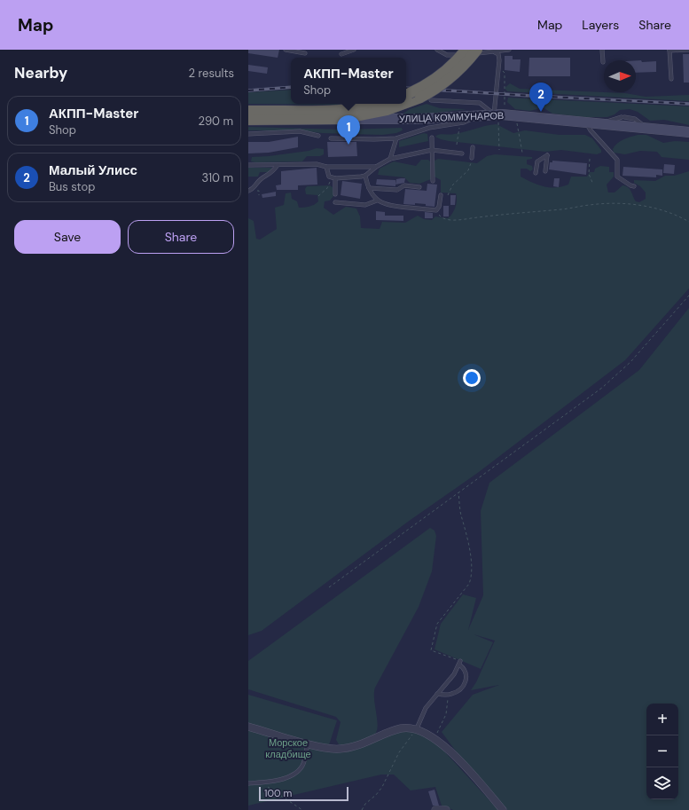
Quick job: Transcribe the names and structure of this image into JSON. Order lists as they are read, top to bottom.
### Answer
{
  "streets": {
    "main road": ["УЛИЦА КОММУНАРОВ"]
  },
  "parks": ["Морское кладбище"],
  "scale_bar": "100 m",
  "north": "right",
  "page": {
    "header": "Map",
    "nav": ["Map", "Layers", "Share"],
    "heading": ["Nearby", "2 results"],
    "popup": ["АКПП-Master", "Shop"],
    "pins": ["2", "1"],
    "list": [
      {
        "mark": "1",
        "name": "АКПП-Master",
        "note": "Shop",
        "value": "290 m"
      },
      {
        "mark": "2",
        "name": "Малый Улисс",
        "note": "Bus stop",
        "value": "310 m"
      }
    ],
    "buttons": ["Save", "Share"],
    "map_buttons": ["+", "−"],
    "scale": "100 m"
  }
}
